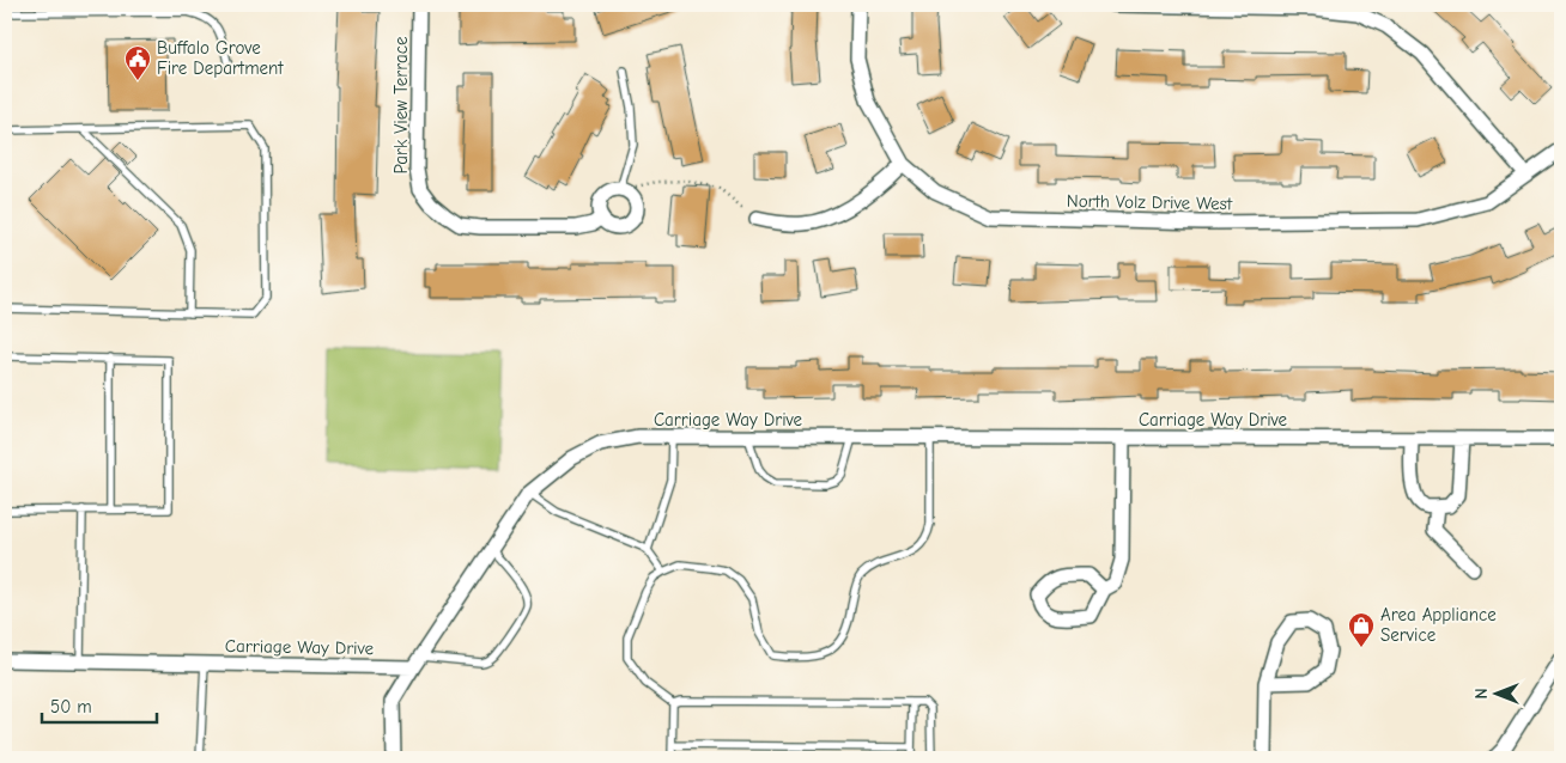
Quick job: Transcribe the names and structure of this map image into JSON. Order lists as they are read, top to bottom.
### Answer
{
  "streets": {
    "street": ["Park View Terrace", "North Volz Drive West", "Carriage Way Drive"]
  },
  "places": {
    "public building": ["Buffalo Grove Fire Department"],
    "shop": ["Area Appliance Service"]
  },
  "scale_bar": "50 m",
  "north": "left"
}
